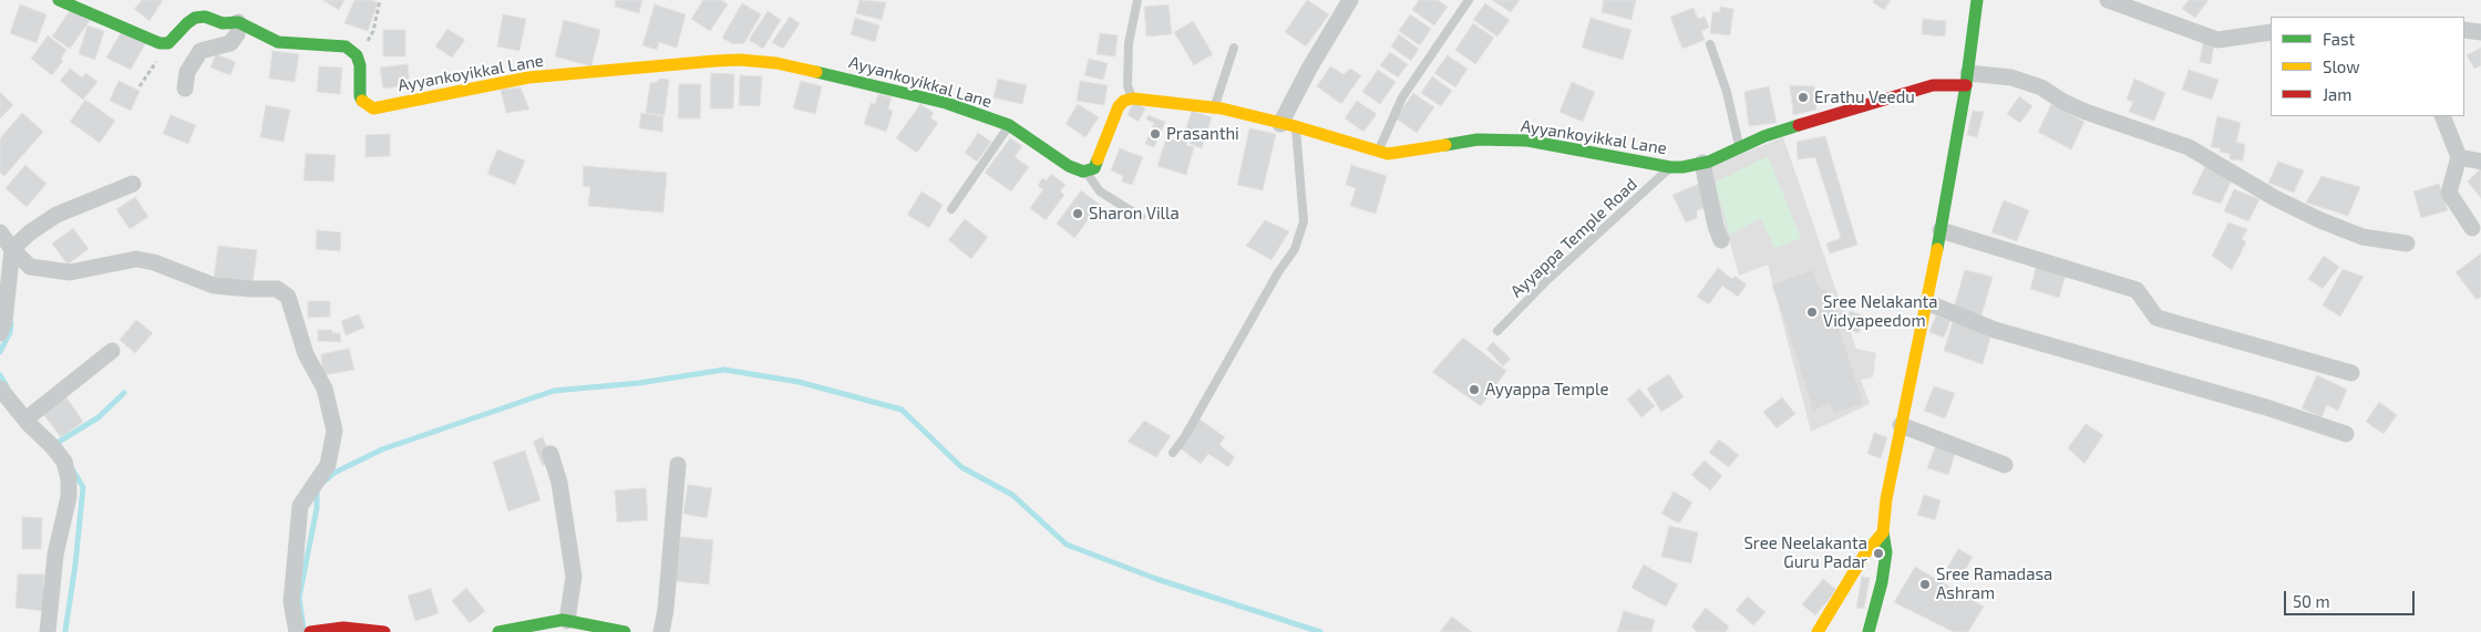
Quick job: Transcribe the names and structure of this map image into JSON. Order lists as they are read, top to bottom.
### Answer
{
  "streets": {
    "street": ["Ayyankoyikkal Lane"],
    "lane": ["Ayyappa Temple Road"]
  },
  "crossings": [
    ["Ayyankoyikkal Lane", "Ayyappa Temple Road"]
  ],
  "places": [
    "Erathu Veedu",
    "Prasanthi",
    "Sharon Villa",
    "Sree Nelakanta Vidyapeedom",
    "Ayyappa Temple",
    "Sree Neelakanta Guru Padar",
    "Sree Ramadasa Ashram"
  ],
  "legend": ["Fast", "Slow", "Jam"],
  "scale_bar": "50 m"
}
